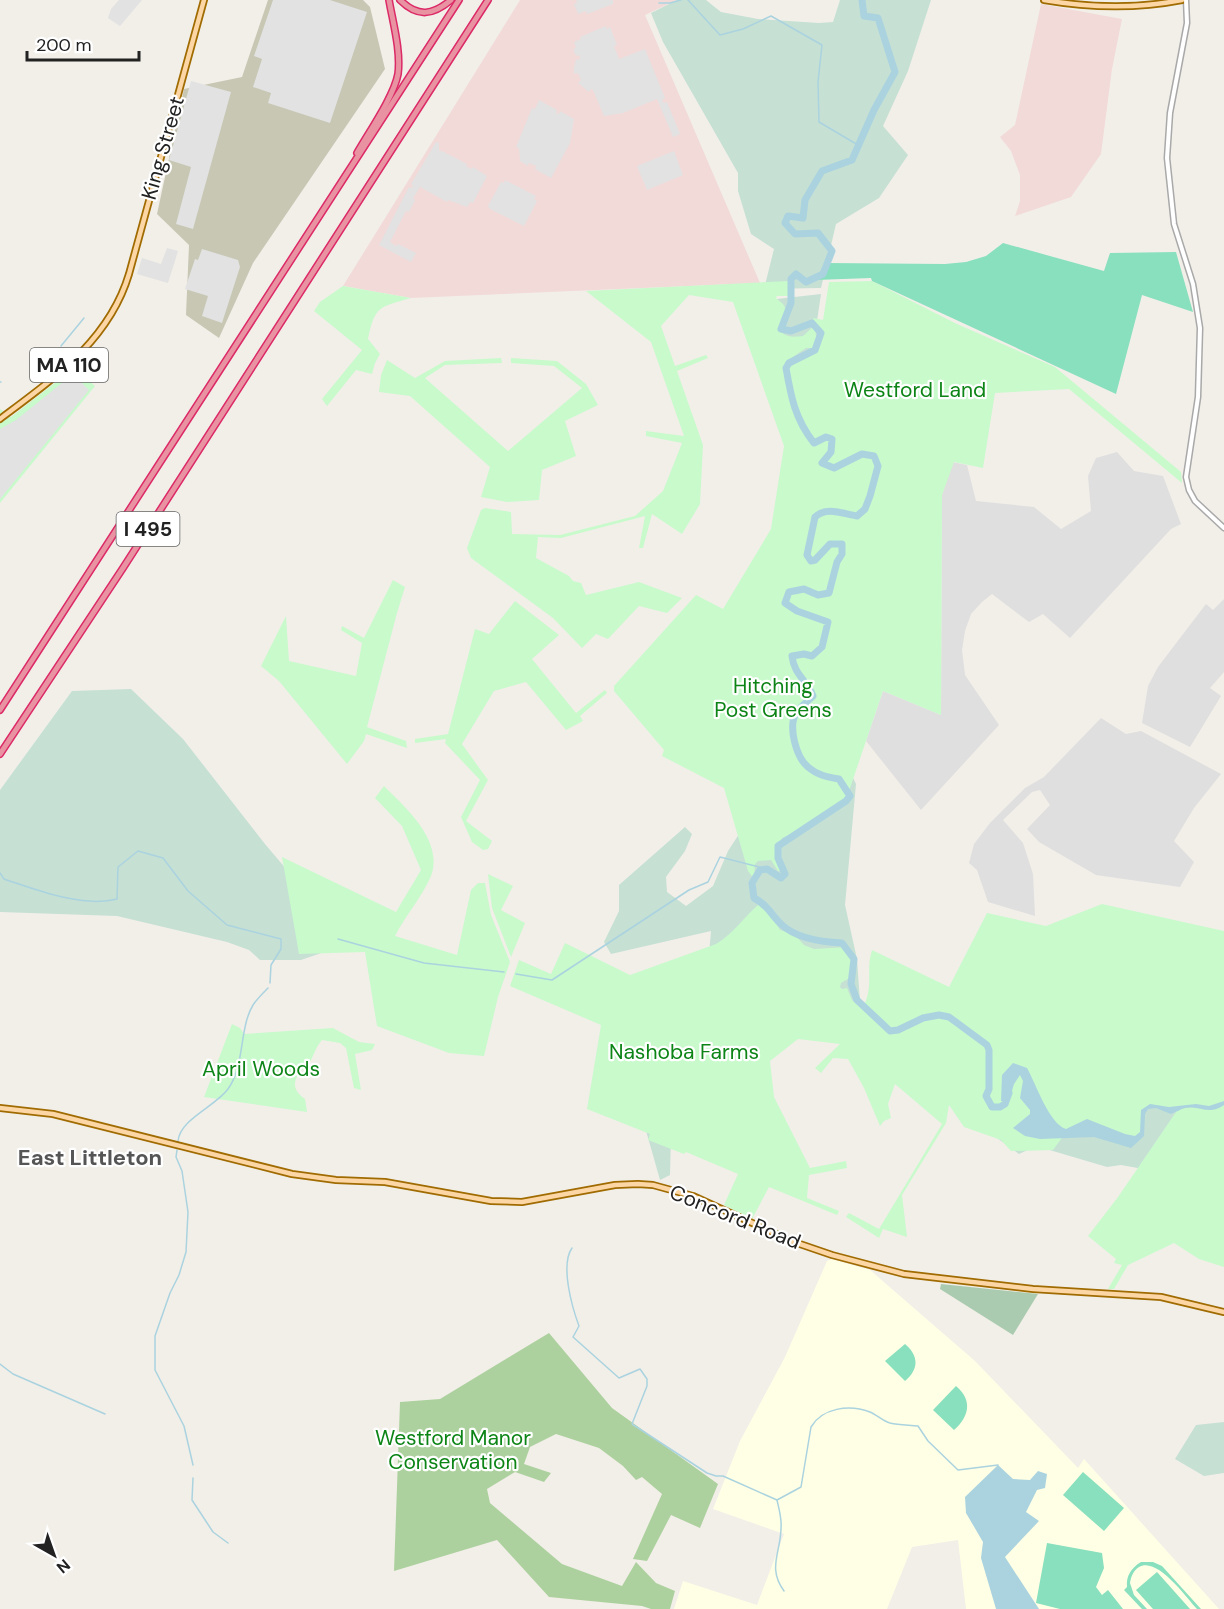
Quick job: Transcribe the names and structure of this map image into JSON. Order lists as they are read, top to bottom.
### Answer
{
  "streets": {
    "highway": ["I 495"],
    "main road": ["King Street", "MA 110", "Concord Road"]
  },
  "districts": ["East Littleton"],
  "parks": [
    "Westford Land",
    "Hitching Post Greens",
    "Nashoba Farms",
    "April Woods",
    "Westford Manor Conservation"
  ],
  "scale_bar": "200 m",
  "north": "bottom right"
}
